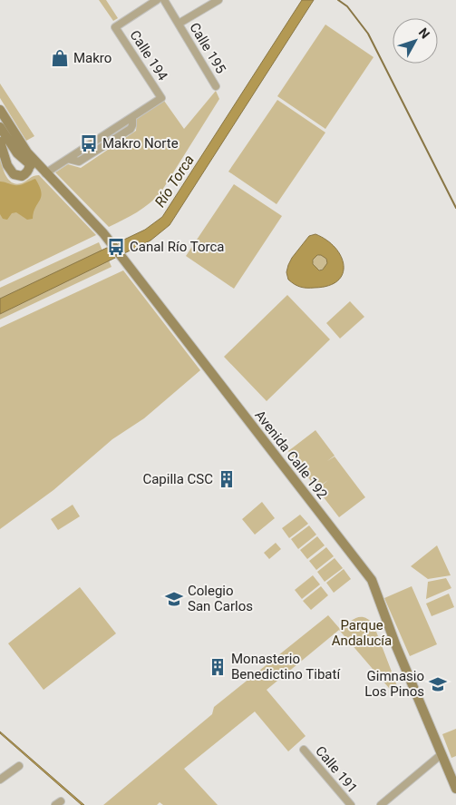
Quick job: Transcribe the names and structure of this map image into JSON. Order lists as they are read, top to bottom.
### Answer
{
  "streets": {
    "main road": ["Avenida Calle 192"],
    "street": ["Calle 195", "Calle 194", "Calle 191"]
  },
  "crossings": [
    ["Calle 194", "Avenida Calle 192"]
  ],
  "water": ["Río Torca"],
  "parks": ["Parque Andalucía"],
  "places": {
    "shop": ["Makro"],
    "bus stop": ["Makro Norte", "Canal Río Torca"],
    "building": ["Capilla CSC", "Monasterio Benedictino Tibatí"],
    "school or university": ["Colegio San Carlos", "Gimnasio Los Pinos"]
  },
  "north": "top right"
}
